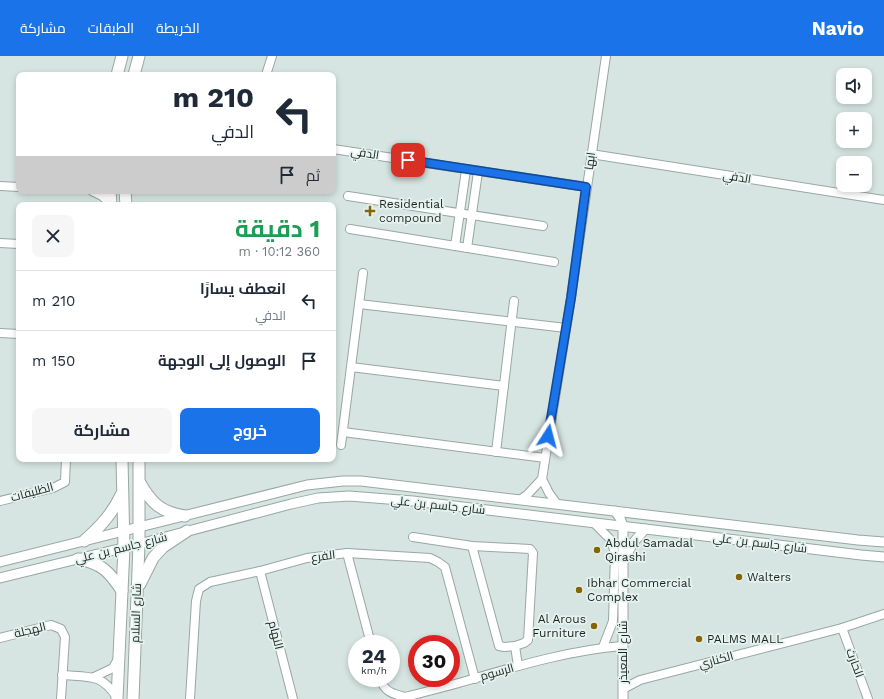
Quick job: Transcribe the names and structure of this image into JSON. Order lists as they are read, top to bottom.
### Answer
{
  "streets": {
    "main road": ["شارع السلام"],
    "street": [
      "الدفي",
      "ابها",
      "الظليفات",
      "شارع جاسم بن علي",
      "الفرع",
      "الهجلة",
      "النهام",
      "شارع المعيذر",
      "الكناري",
      "الحارث",
      "الرسوم"
    ]
  },
  "crossings": [
    ["الدفي", "ابها"],
    ["شارع جاسم بن علي", "شارع السلام"],
    ["شارع جاسم بن علي", "شارع المعيذر"],
    ["الفرع", "النهام"],
    ["الفرع", "الرسوم"],
    ["شارع المعيذر", "الكناري"],
    ["شارع المعيذر", "الرسوم"],
    ["الكناري", "الحارث"]
  ],
  "places": {
    "health": ["Residential compound"],
    "other": [
      "Abdul Samadal Qirashi",
      "Walters",
      "Ibhar Commercial Complex",
      "Al Arous Furniture",
      "PALMS MALL"
    ]
  },
  "page": {
    "header": "Navio",
    "nav": ["الخريطة", "الطبقات", "مشاركة"],
    "map_buttons": ["+", "−"],
    "turn": ["210 m", "الدفي"],
    "then": "ثم",
    "heading": ["1 دقيقة", "360 m · 10:12"],
    "list": [
      {
        "name": "انعطف يسارًا",
        "note": "الدفي",
        "value": "210 m"
      },
      {
        "name": "الوصول إلى الوجهة",
        "value": "150 m"
      }
    ],
    "buttons": ["خروج", "مشاركة"],
    "speed": "24 km/h",
    "limit": "30"
  }
}
